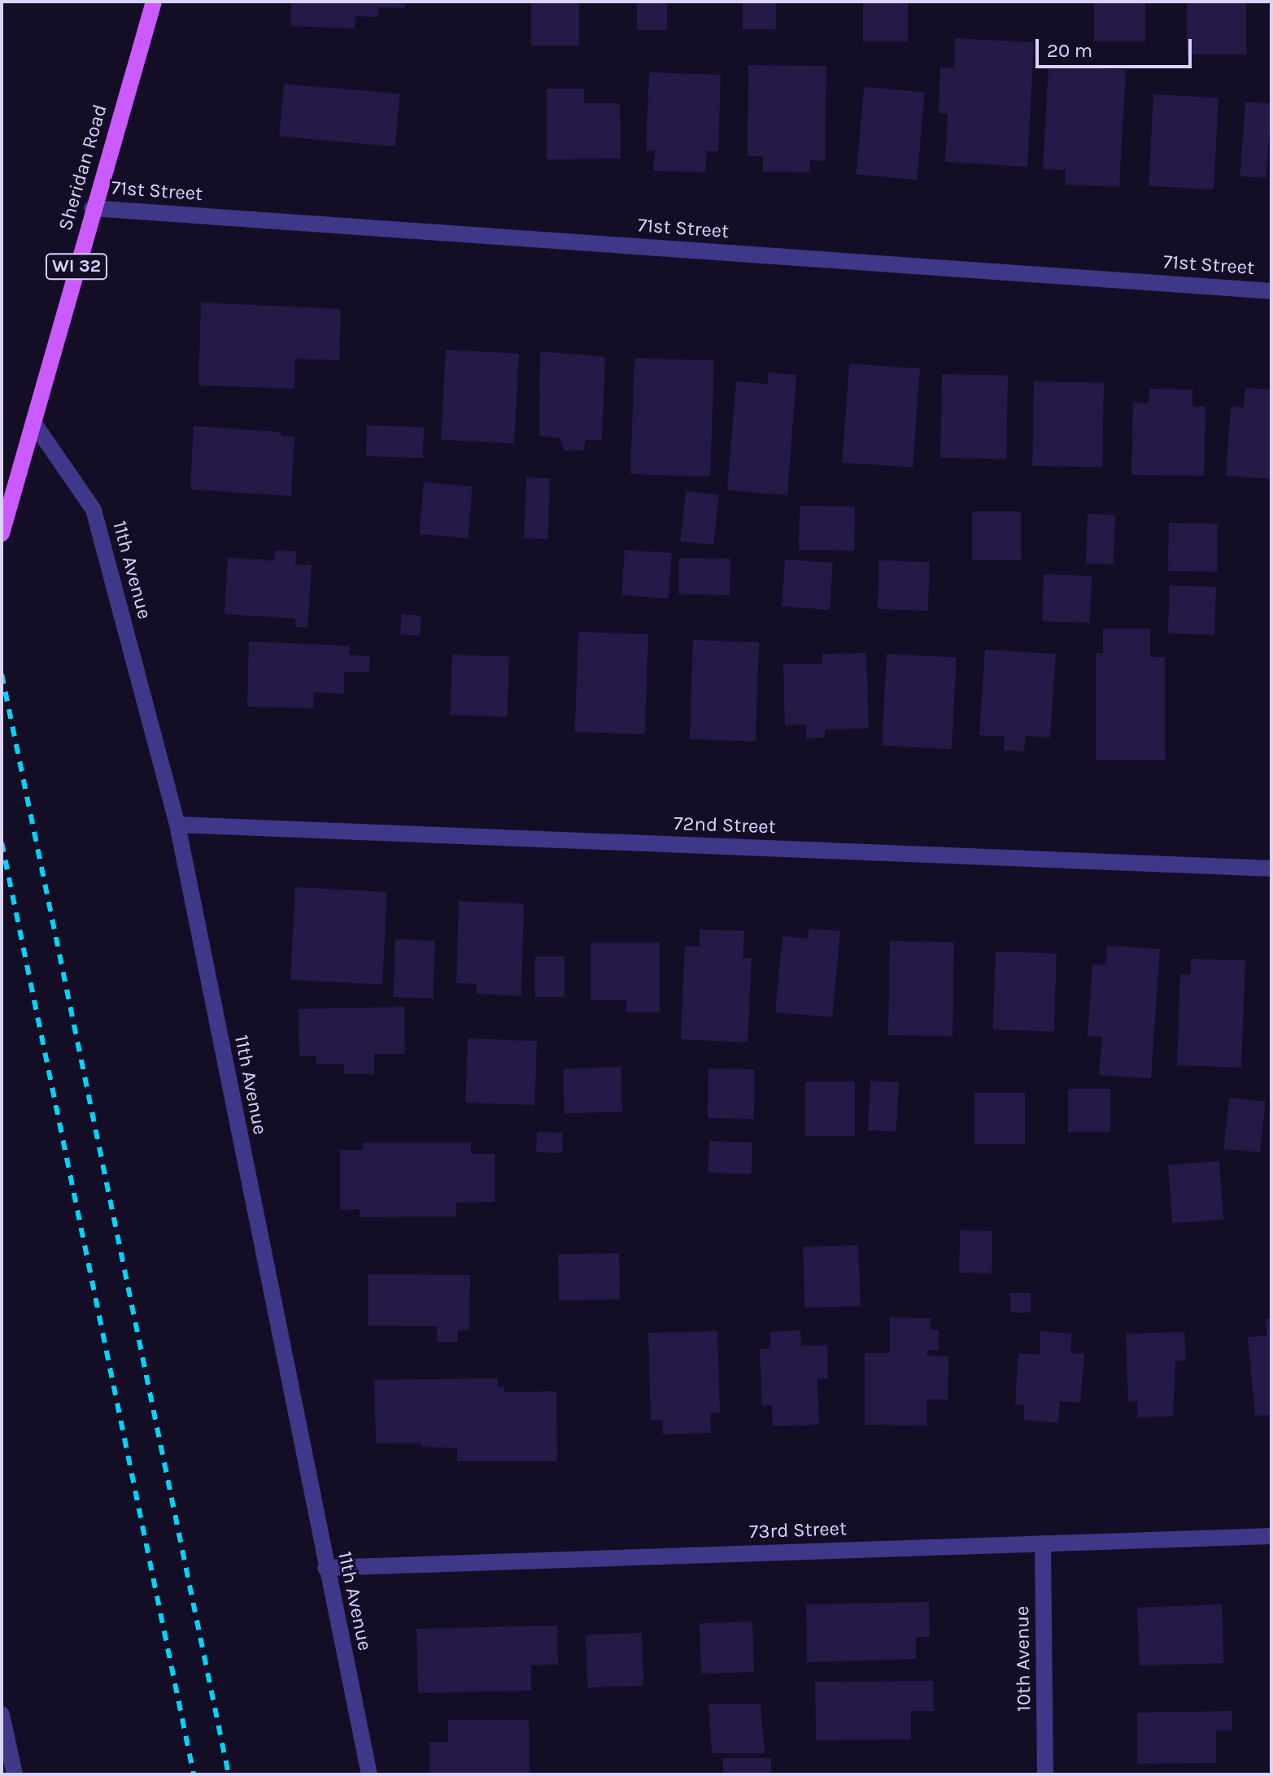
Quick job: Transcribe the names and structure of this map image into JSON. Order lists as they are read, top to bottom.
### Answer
{
  "streets": {
    "main road": ["Sheridan Road", "WI 32"],
    "street": [
      "71st Street",
      "11th Avenue",
      "72nd Street",
      "73rd Street",
      "10th Avenue"
    ]
  },
  "crossings": [
    ["Sheridan Road", "71st Street"],
    ["Sheridan Road", "11th Avenue"],
    ["11th Avenue", "72nd Street"],
    ["11th Avenue", "73rd Street"],
    ["73rd Street", "10th Avenue"]
  ],
  "scale_bar": "20 m"
}
